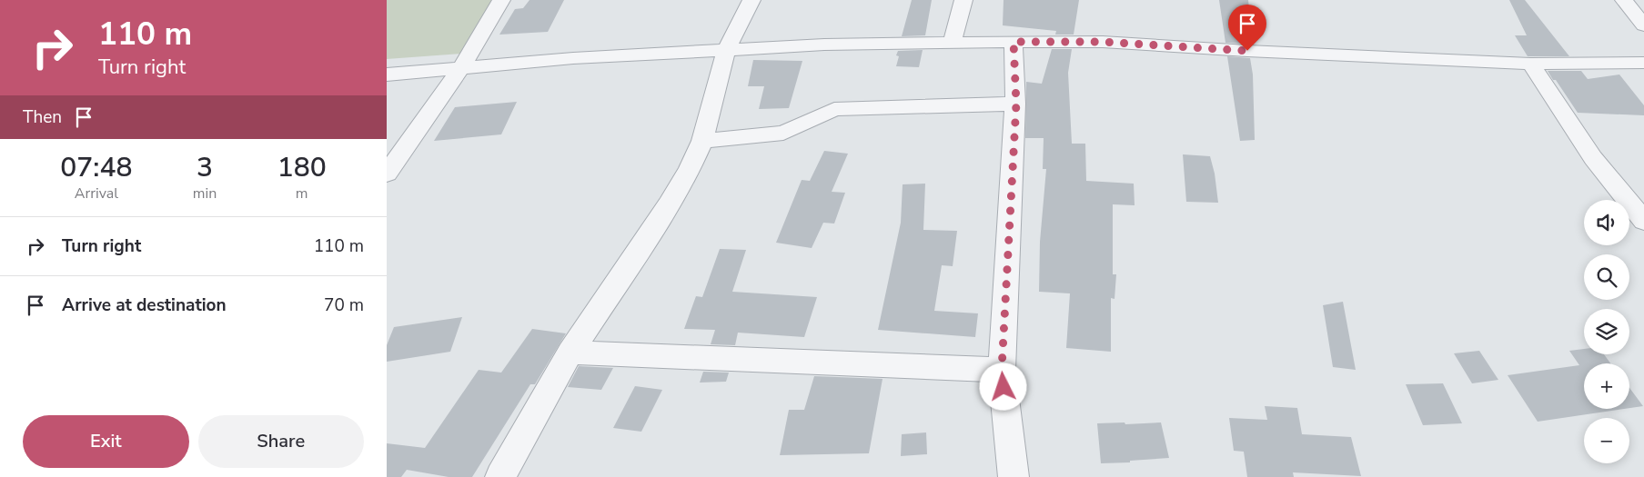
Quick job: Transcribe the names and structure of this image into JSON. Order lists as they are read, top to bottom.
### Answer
{
  "page": {
    "turn": ["110 m", "Turn right"],
    "then": "Then",
    "eta": [
      "07:48",
      "Arrival",
      "3",
      "min",
      "180",
      "m"
    ],
    "map_buttons": ["+", "−"],
    "list": [
      {
        "name": "Turn right",
        "value": "110 m"
      },
      {
        "name": "Arrive at destination",
        "value": "70 m"
      }
    ],
    "buttons": ["Exit", "Share"]
  }
}
